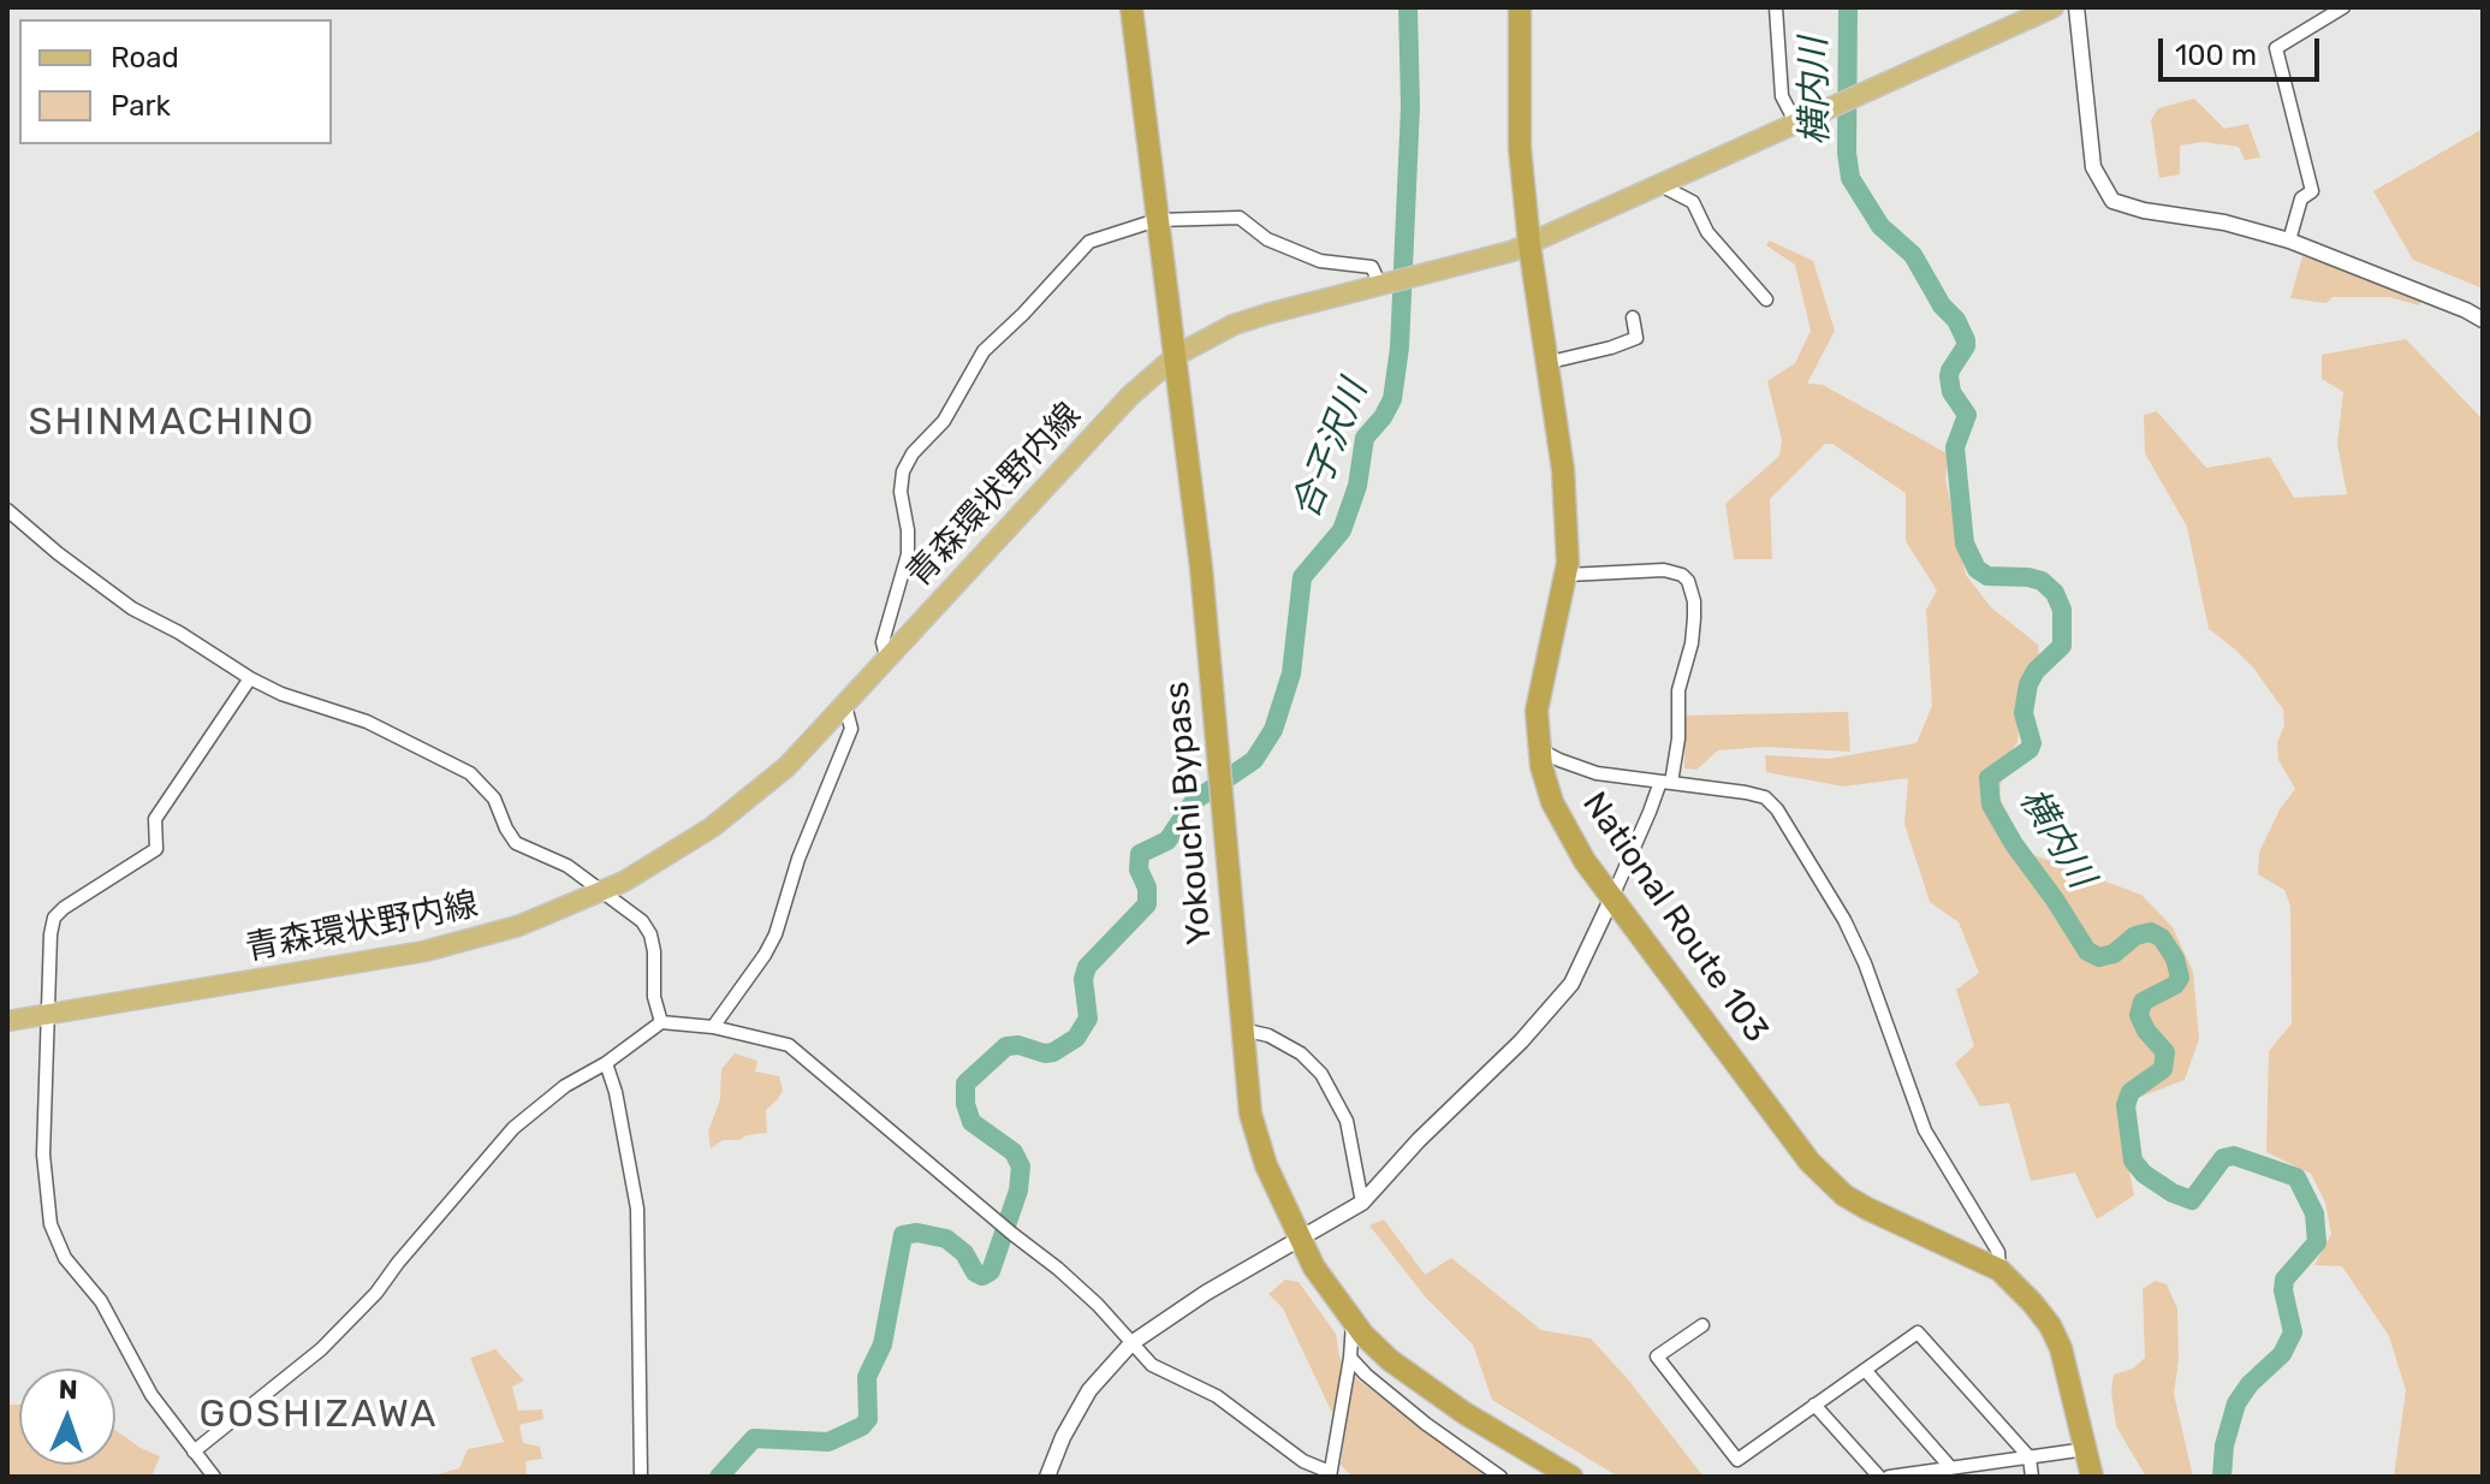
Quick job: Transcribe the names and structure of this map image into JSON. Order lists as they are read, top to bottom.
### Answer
{
  "streets": {
    "highway": ["Yokouchi Bypass", "National Route 103"],
    "main road": ["青森環状野内線"]
  },
  "crossings": [
    ["青森環状野内線", "Yokouchi Bypass"],
    ["青森環状野内線", "National Route 103"]
  ],
  "districts": ["SHINMACHINO", "GOSHIZAWA"],
  "water": ["横内川", "合子沢川"],
  "legend": ["Road", "Park"],
  "scale_bar": "100 m",
  "north": "top"
}
